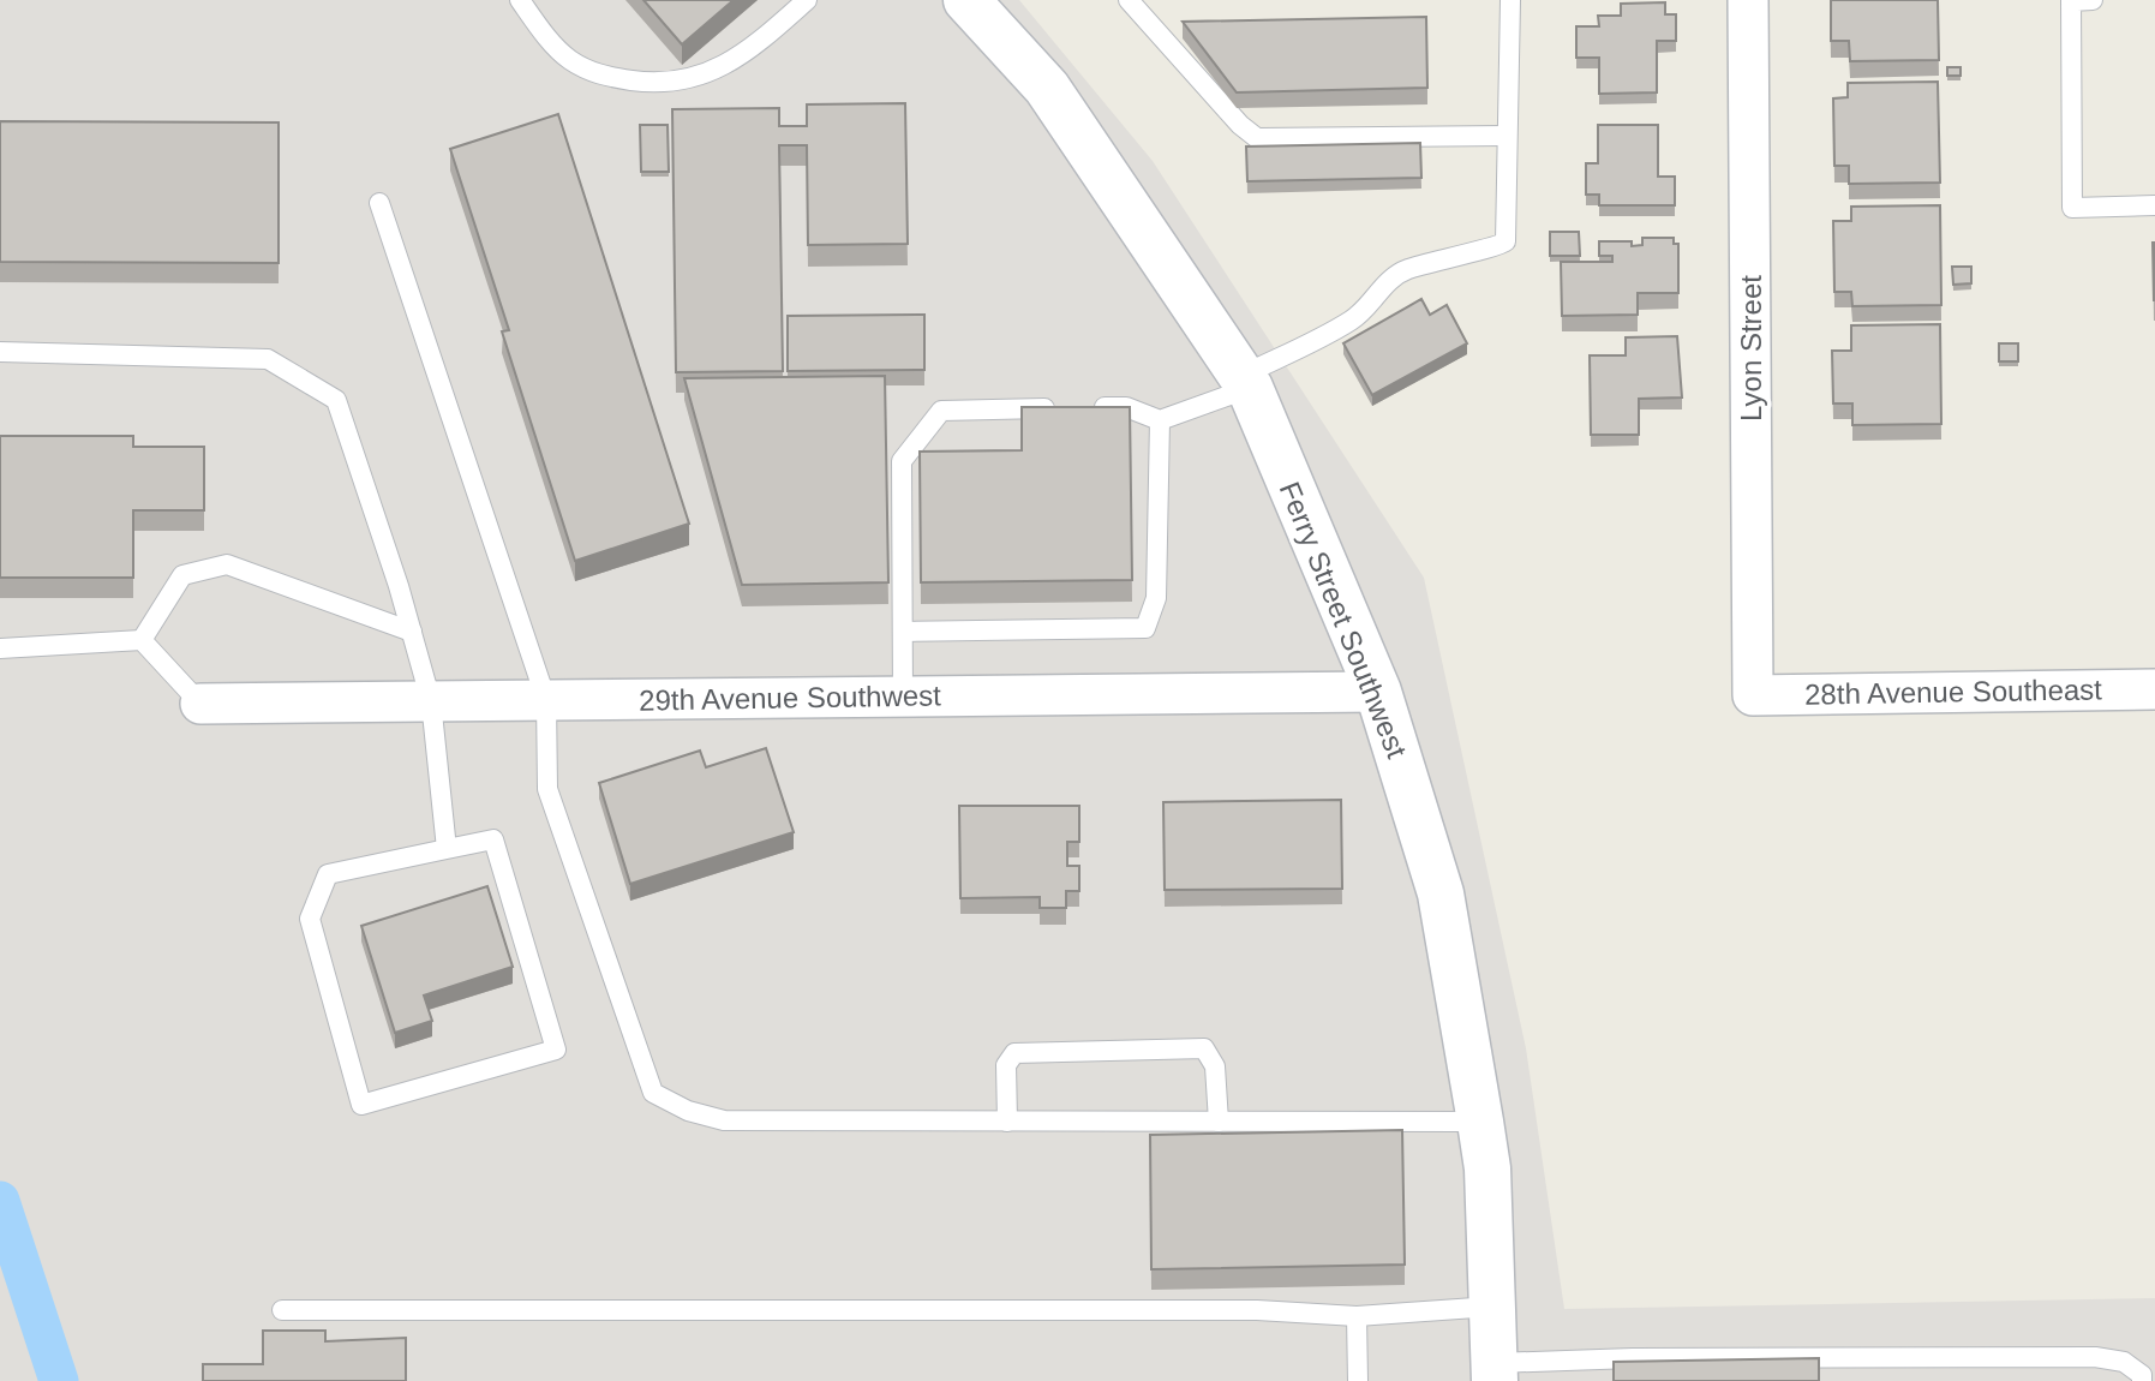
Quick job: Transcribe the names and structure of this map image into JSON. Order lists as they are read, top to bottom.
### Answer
{
  "streets": {
    "street": [
      "Lyon Street",
      "Ferry Street Southwest",
      "28th Avenue Southeast",
      "29th Avenue Southwest"
    ]
  },
  "crossings": [
    ["Lyon Street", "28th Avenue Southeast"],
    ["Ferry Street Southwest", "29th Avenue Southwest"]
  ]
}
